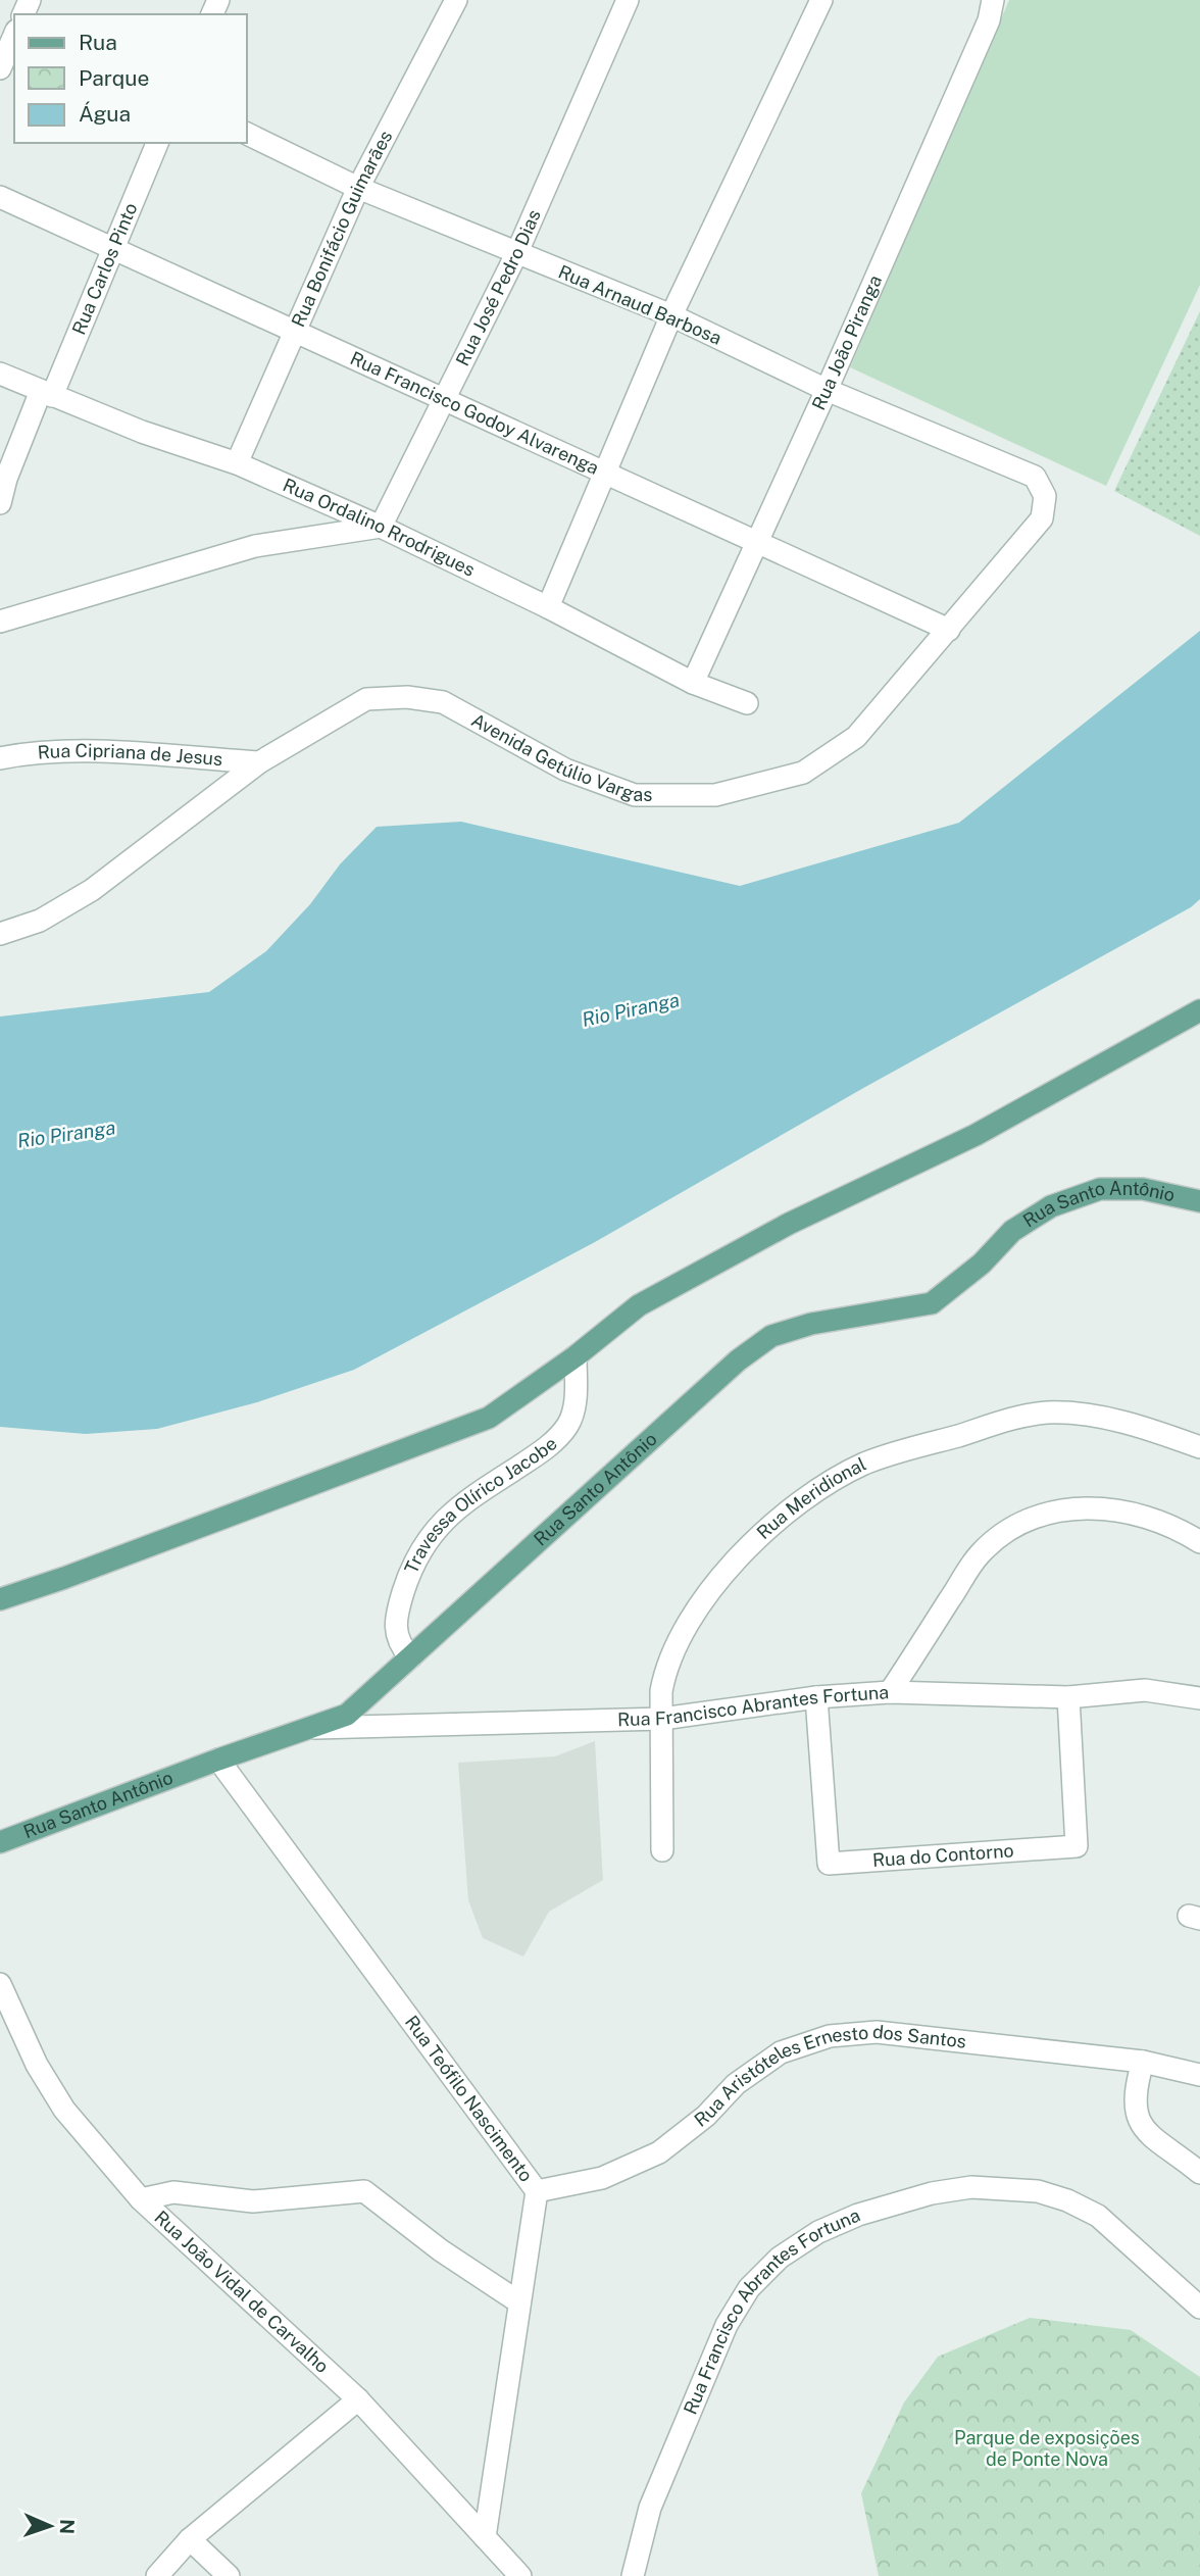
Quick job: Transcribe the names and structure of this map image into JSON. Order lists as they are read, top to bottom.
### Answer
{
  "streets": {
    "main road": ["Rua Santo Antônio"],
    "street": [
      "Rua Bonifácio Guimarães",
      "Rua Carlos Pinto",
      "Rua José Pedro Dias",
      "Rua Arnaud Barbosa",
      "Rua João Piranga",
      "Rua Francisco Godoy Alvarenga",
      "Rua Ordalino Rrodrigues",
      "Avenida Getúlio Vargas",
      "Rua Cipriana de Jesus",
      "Rua Meridional",
      "Travessa Olírico Jacobe",
      "Rua Francisco Abrantes Fortuna",
      "Rua do Contorno",
      "Rua Aristóteles Ernesto dos Santos",
      "Rua Teófilo Nascimento",
      "Rua João Vidal de Carvalho"
    ]
  },
  "crossings": [
    ["Rua Bonifácio Guimarães", "Rua Arnaud Barbosa"],
    ["Rua Bonifácio Guimarães", "Rua Francisco Godoy Alvarenga"],
    ["Rua Bonifácio Guimarães", "Rua Ordalino Rrodrigues"],
    ["Rua Carlos Pinto", "Rua Francisco Godoy Alvarenga"],
    ["Rua Carlos Pinto", "Rua Ordalino Rrodrigues"],
    ["Rua José Pedro Dias", "Rua Arnaud Barbosa"],
    ["Rua José Pedro Dias", "Rua Francisco Godoy Alvarenga"],
    ["Rua José Pedro Dias", "Rua Ordalino Rrodrigues"],
    ["Rua Arnaud Barbosa", "Rua João Piranga"],
    ["Rua Arnaud Barbosa", "Avenida Getúlio Vargas"],
    ["Rua João Piranga", "Rua Francisco Godoy Alvarenga"],
    ["Rua João Piranga", "Rua Ordalino Rrodrigues"],
    ["Rua Francisco Godoy Alvarenga", "Avenida Getúlio Vargas"],
    ["Avenida Getúlio Vargas", "Rua Cipriana de Jesus"],
    ["Rua Santo Antônio", "Travessa Olírico Jacobe"],
    ["Rua Santo Antônio", "Rua Francisco Abrantes Fortuna"],
    ["Rua Santo Antônio", "Rua Teófilo Nascimento"],
    ["Rua Meridional", "Rua Francisco Abrantes Fortuna"],
    ["Rua Francisco Abrantes Fortuna", "Rua do Contorno"],
    ["Rua Aristóteles Ernesto dos Santos", "Rua Teófilo Nascimento"],
    ["Rua Teófilo Nascimento", "Rua João Vidal de Carvalho"]
  ],
  "water": ["Rio Piranga"],
  "parks": ["Parque de exposições de Ponte Nova"],
  "legend": ["Rua", "Parque", "Água"],
  "north": "right"
}
